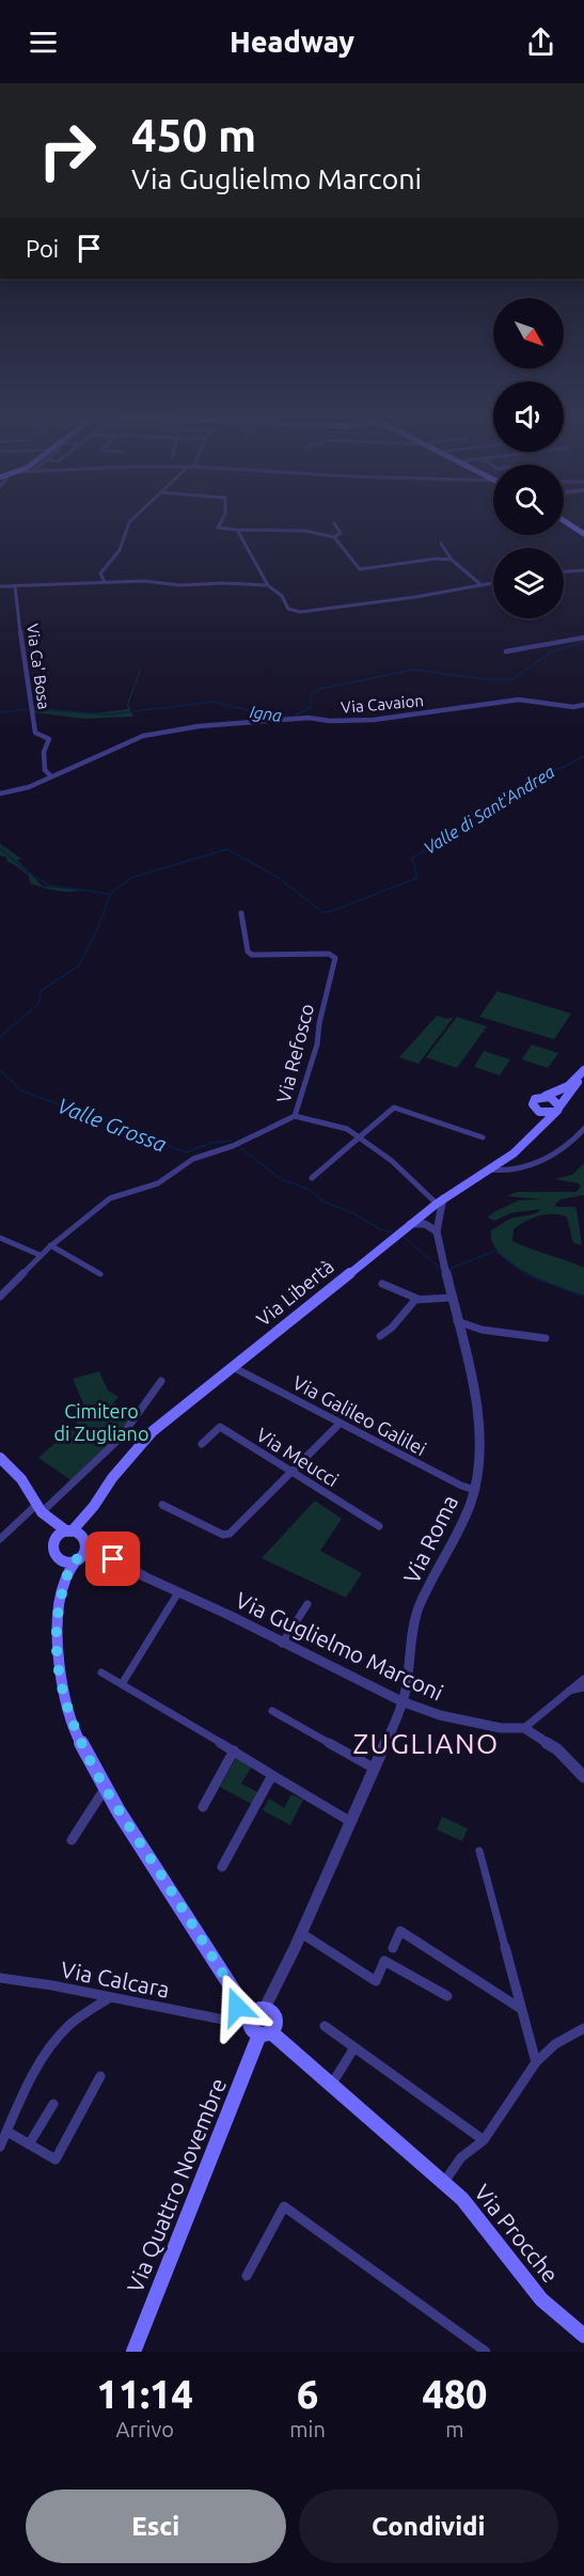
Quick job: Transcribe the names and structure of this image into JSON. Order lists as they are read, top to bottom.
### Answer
{
  "streets": {
    "main road": ["Via Libertà", "Via Quattro Novembre", "Via Procche"],
    "street": [
      "Via Ca' Bosa",
      "Via Cavaion",
      "Via Refosco",
      "Via Galileo Galilei",
      "Via Meucci",
      "Via Roma",
      "Via Guglielmo Marconi",
      "Via Calcara"
    ]
  },
  "crossings": [
    ["Via Ca' Bosa", "Via Cavaion"],
    ["Via Refosco", "Via Libertà"],
    ["Via Refosco", "Via Roma"],
    ["Via Libertà", "Via Galileo Galilei"],
    ["Via Libertà", "Via Roma"],
    ["Via Libertà", "Via Guglielmo Marconi"],
    ["Via Galileo Galilei", "Via Roma"],
    ["Via Roma", "Via Guglielmo Marconi"],
    ["Via Roma", "Via Calcara"],
    ["Via Roma", "Via Quattro Novembre"],
    ["Via Roma", "Via Procche"],
    ["Via Calcara", "Via Quattro Novembre"],
    ["Via Calcara", "Via Procche"],
    ["Via Quattro Novembre", "Via Procche"]
  ],
  "districts": ["ZUGLIANO"],
  "water": ["Igna", "Valle di Sant'Andrea", "Valle Grossa"],
  "parks": ["Cimitero di Zugliano"],
  "north": "bottom right",
  "page": {
    "header": "Headway",
    "turn": ["450 m", "Via Guglielmo Marconi"],
    "then": "Poi",
    "eta": [
      "11:14",
      "Arrivo",
      "6",
      "min",
      "480",
      "m"
    ],
    "buttons": ["Esci", "Condividi"]
  }
}
